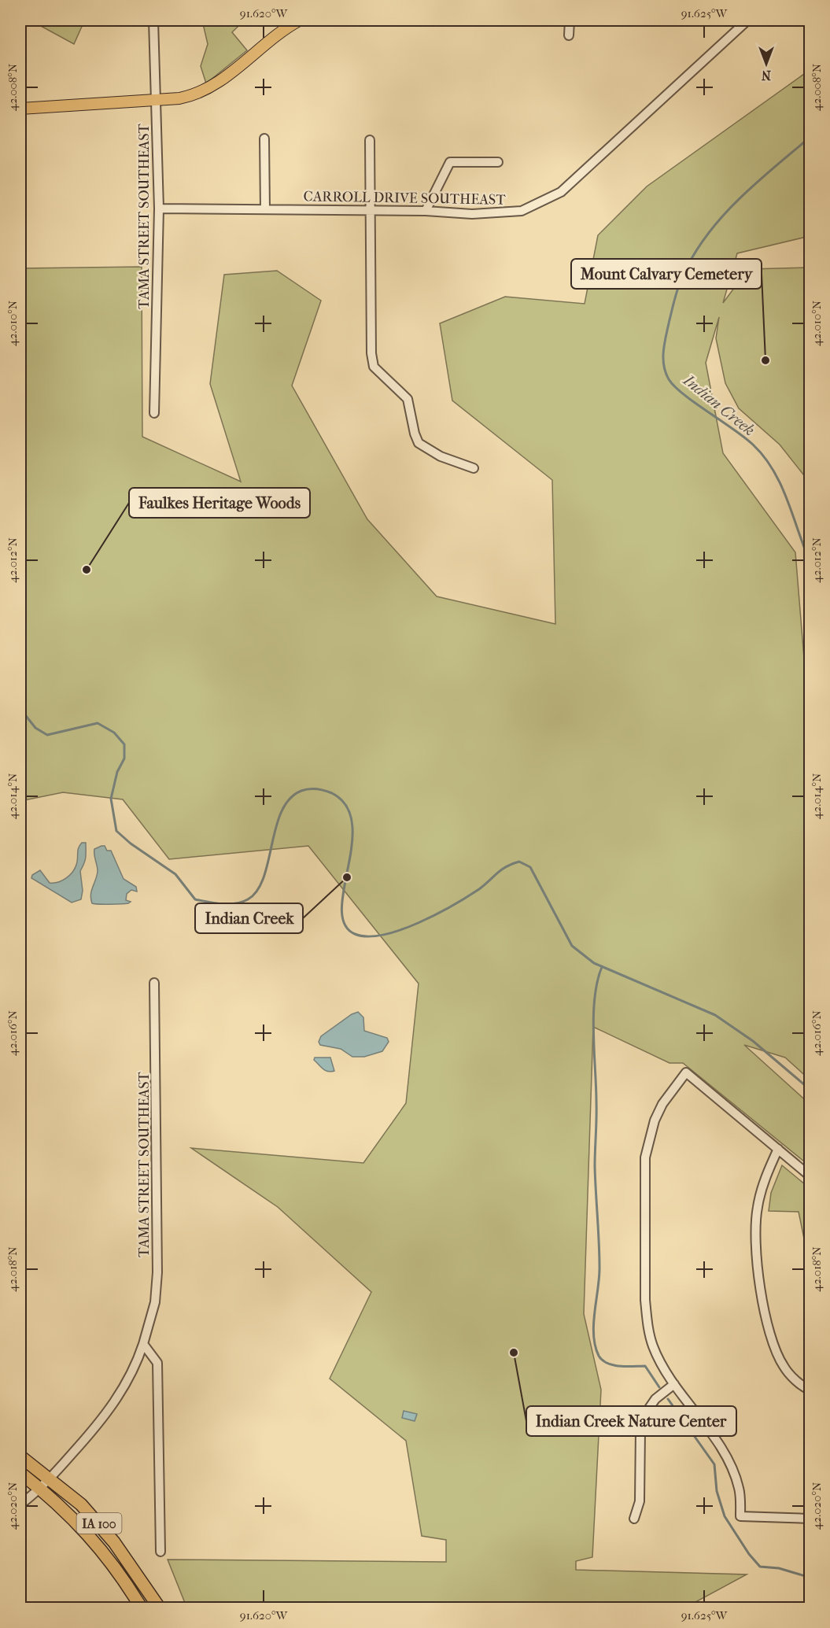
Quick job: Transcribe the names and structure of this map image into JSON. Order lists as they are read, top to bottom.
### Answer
{
  "streets": {
    "highway": ["IA 100"],
    "street": ["CARROLL DRIVE SOUTHEAST", "TAMA STREET SOUTHEAST"]
  },
  "crossings": [
    ["CARROLL DRIVE SOUTHEAST", "TAMA STREET SOUTHEAST"],
    ["TAMA STREET SOUTHEAST", "IA 100"]
  ],
  "water": ["Indian Creek"],
  "places": [
    "Mount Calvary Cemetery",
    "Faulkes Heritage Woods",
    "Indian Creek",
    "Indian Creek Nature Center"
  ],
  "north": "bottom",
  "coordinates": [
    "91.620°W",
    "91.625°W",
    "42.008°N",
    "42.010°N",
    "42.012°N",
    "42.014°N",
    "42.016°N",
    "42.018°N",
    "42.020°N"
  ]
}
